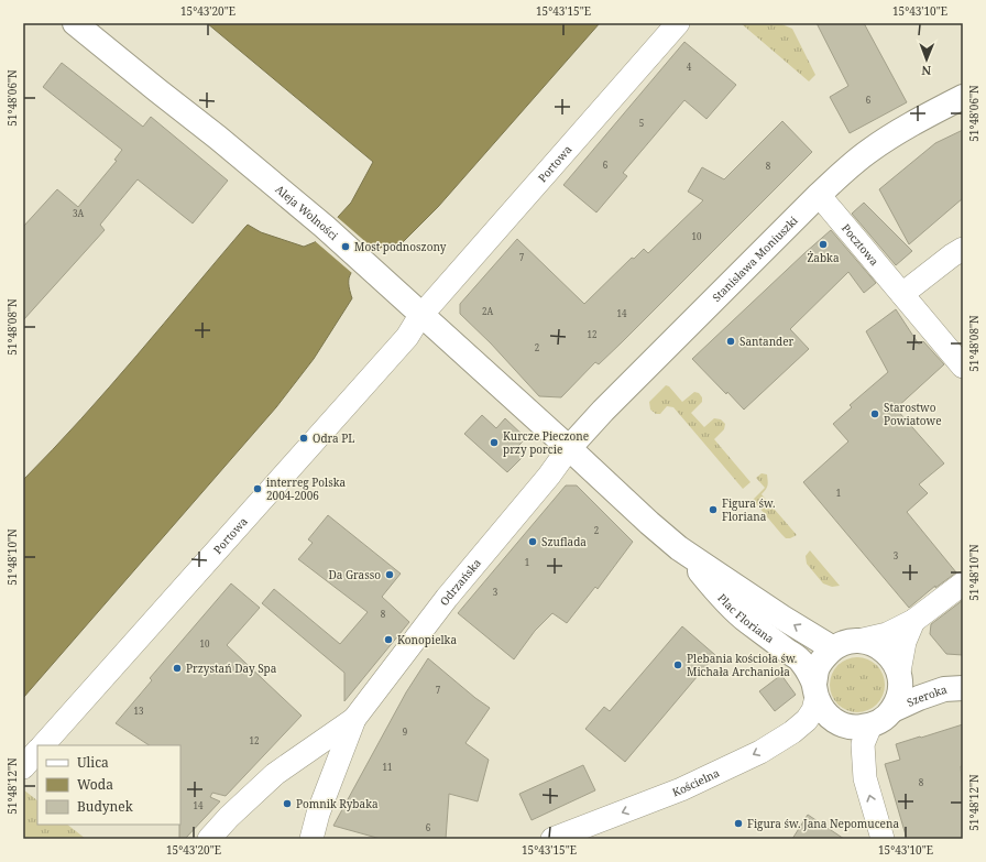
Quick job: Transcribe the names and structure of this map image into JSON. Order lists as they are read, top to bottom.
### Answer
{
  "streets": {
    "street": [
      "Portowa",
      "Aleja Wolności",
      "Pocztowa",
      "Stanisława Moniuszki",
      "Odrzańska",
      "Plac Floriana",
      "Szeroka",
      "Kościelna"
    ]
  },
  "crossings": [
    ["Aleja Wolności", "Stanisława Moniuszki"],
    ["Aleja Wolności", "Odrzańska"],
    ["Aleja Wolności", "Plac Floriana"],
    ["Pocztowa", "Stanisława Moniuszki"],
    ["Stanisława Moniuszki", "Odrzańska"],
    ["Stanisława Moniuszki", "Plac Floriana"],
    ["Odrzańska", "Plac Floriana"],
    ["Plac Floriana", "Szeroka"],
    ["Plac Floriana", "Kościelna"],
    ["Szeroka", "Kościelna"]
  ],
  "one_way": ["Kościelna"],
  "places": [
    "Żabka",
    "Most podnoszony",
    "Santander",
    "Starostwo Powiatowe",
    "Odra PL",
    "Kurcze Pieczone przy porcie",
    "interreg Polska 2004-2006",
    "Figura św. Floriana",
    "Szuflada",
    "Da Grasso",
    "Konopielka",
    "Plebania kościoła św. Michała Archanioła",
    "Przystań Day Spa",
    "Pomnik Rybaka",
    "Figura św. Jana Nepomucena"
  ],
  "house_numbers": [
    "4",
    "6",
    "5",
    "6",
    "8",
    "3A",
    "10",
    "7",
    "2A",
    "14",
    "12",
    "2",
    "1",
    "2",
    "3",
    "1",
    "3",
    "8",
    "10",
    "7",
    "13",
    "9",
    "12",
    "11",
    "8",
    "14",
    "6"
  ],
  "legend": ["Ulica", "Woda", "Budynek"],
  "north": "bottom",
  "coordinates": [
    "15°43'20\"E",
    "15°43'15\"E",
    "15°43'10\"E",
    "51°48'06\"N",
    "51°48'08\"N",
    "51°48'10\"N",
    "51°48'12\"N"
  ]
}
